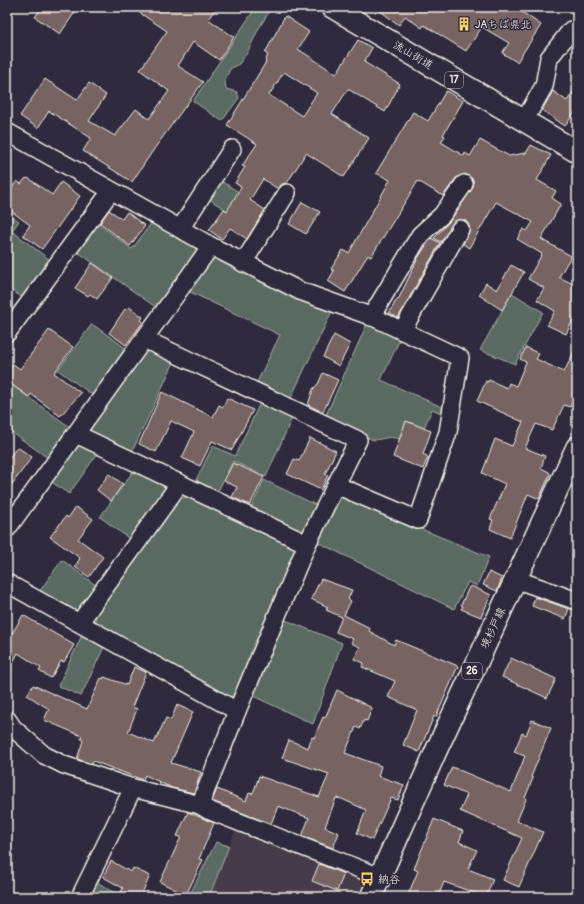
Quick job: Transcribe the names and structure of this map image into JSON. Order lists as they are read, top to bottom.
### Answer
{
  "streets": {
    "main road": [
      "流山街道",
      "17",
      "境杉戸線",
      "26"
    ]
  },
  "places": {
    "building": ["JAちば県北"],
    "bus stop": ["納谷"]
  }
}
